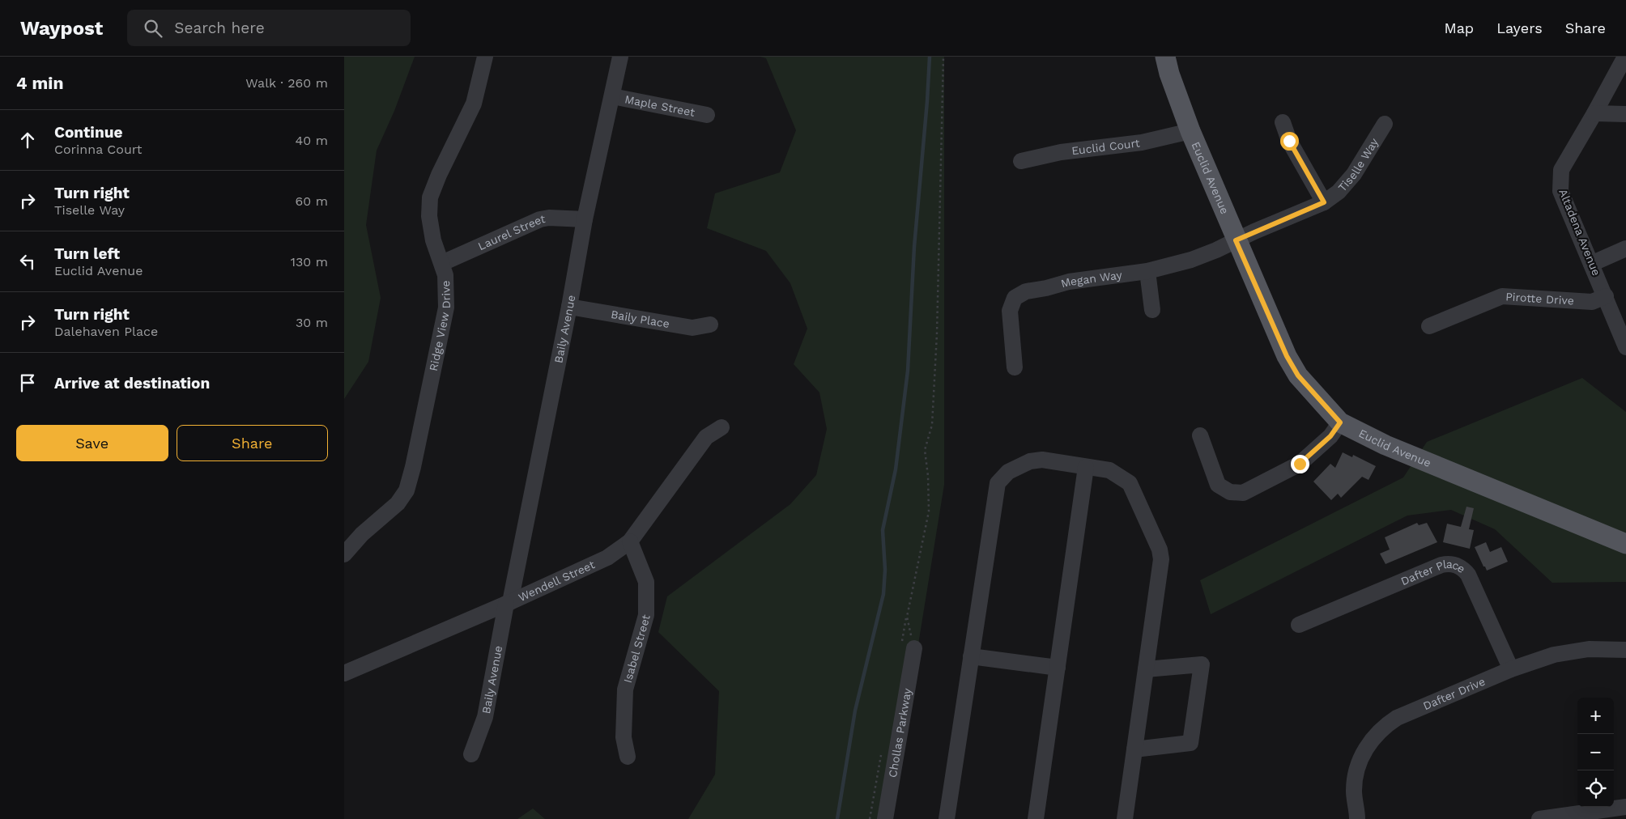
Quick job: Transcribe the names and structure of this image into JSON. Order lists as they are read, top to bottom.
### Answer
{
  "streets": {
    "main road": ["Euclid Avenue"],
    "street": [
      "Maple Street",
      "Euclid Court",
      "Tiselle Way",
      "Altadena Avenue",
      "Laurel Street",
      "Megan Way",
      "Pirotte Drive",
      "Baily Place",
      "Ridge View Drive",
      "Baily Avenue",
      "Dafter Place",
      "Wendell Street",
      "Isabel Street",
      "Dafter Drive",
      "Chollas Parkway"
    ]
  },
  "crossings": [
    ["Maple Street", "Baily Avenue"],
    ["Euclid Court", "Euclid Avenue"],
    ["Tiselle Way", "Euclid Avenue"],
    ["Tiselle Way", "Megan Way"],
    ["Euclid Avenue", "Megan Way"],
    ["Altadena Avenue", "Pirotte Drive"],
    ["Laurel Street", "Ridge View Drive"],
    ["Laurel Street", "Baily Avenue"],
    ["Baily Place", "Baily Avenue"],
    ["Baily Avenue", "Wendell Street"],
    ["Dafter Place", "Dafter Drive"],
    ["Wendell Street", "Isabel Street"]
  ],
  "page": {
    "header": "Waypost",
    "search": "Search here",
    "nav": ["Map", "Layers", "Share"],
    "heading": ["4 min", "Walk · 260 m"],
    "list": [
      ["Continue", "Corinna Court", "40 m"],
      ["Turn right", "Tiselle Way", "60 m"],
      ["Turn left", "Euclid Avenue", "130 m"],
      ["Turn right", "Dalehaven Place", "30 m"],
      "Arrive at destination"
    ],
    "buttons": ["Save", "Share"],
    "map_buttons": ["+", "−"]
  }
}
